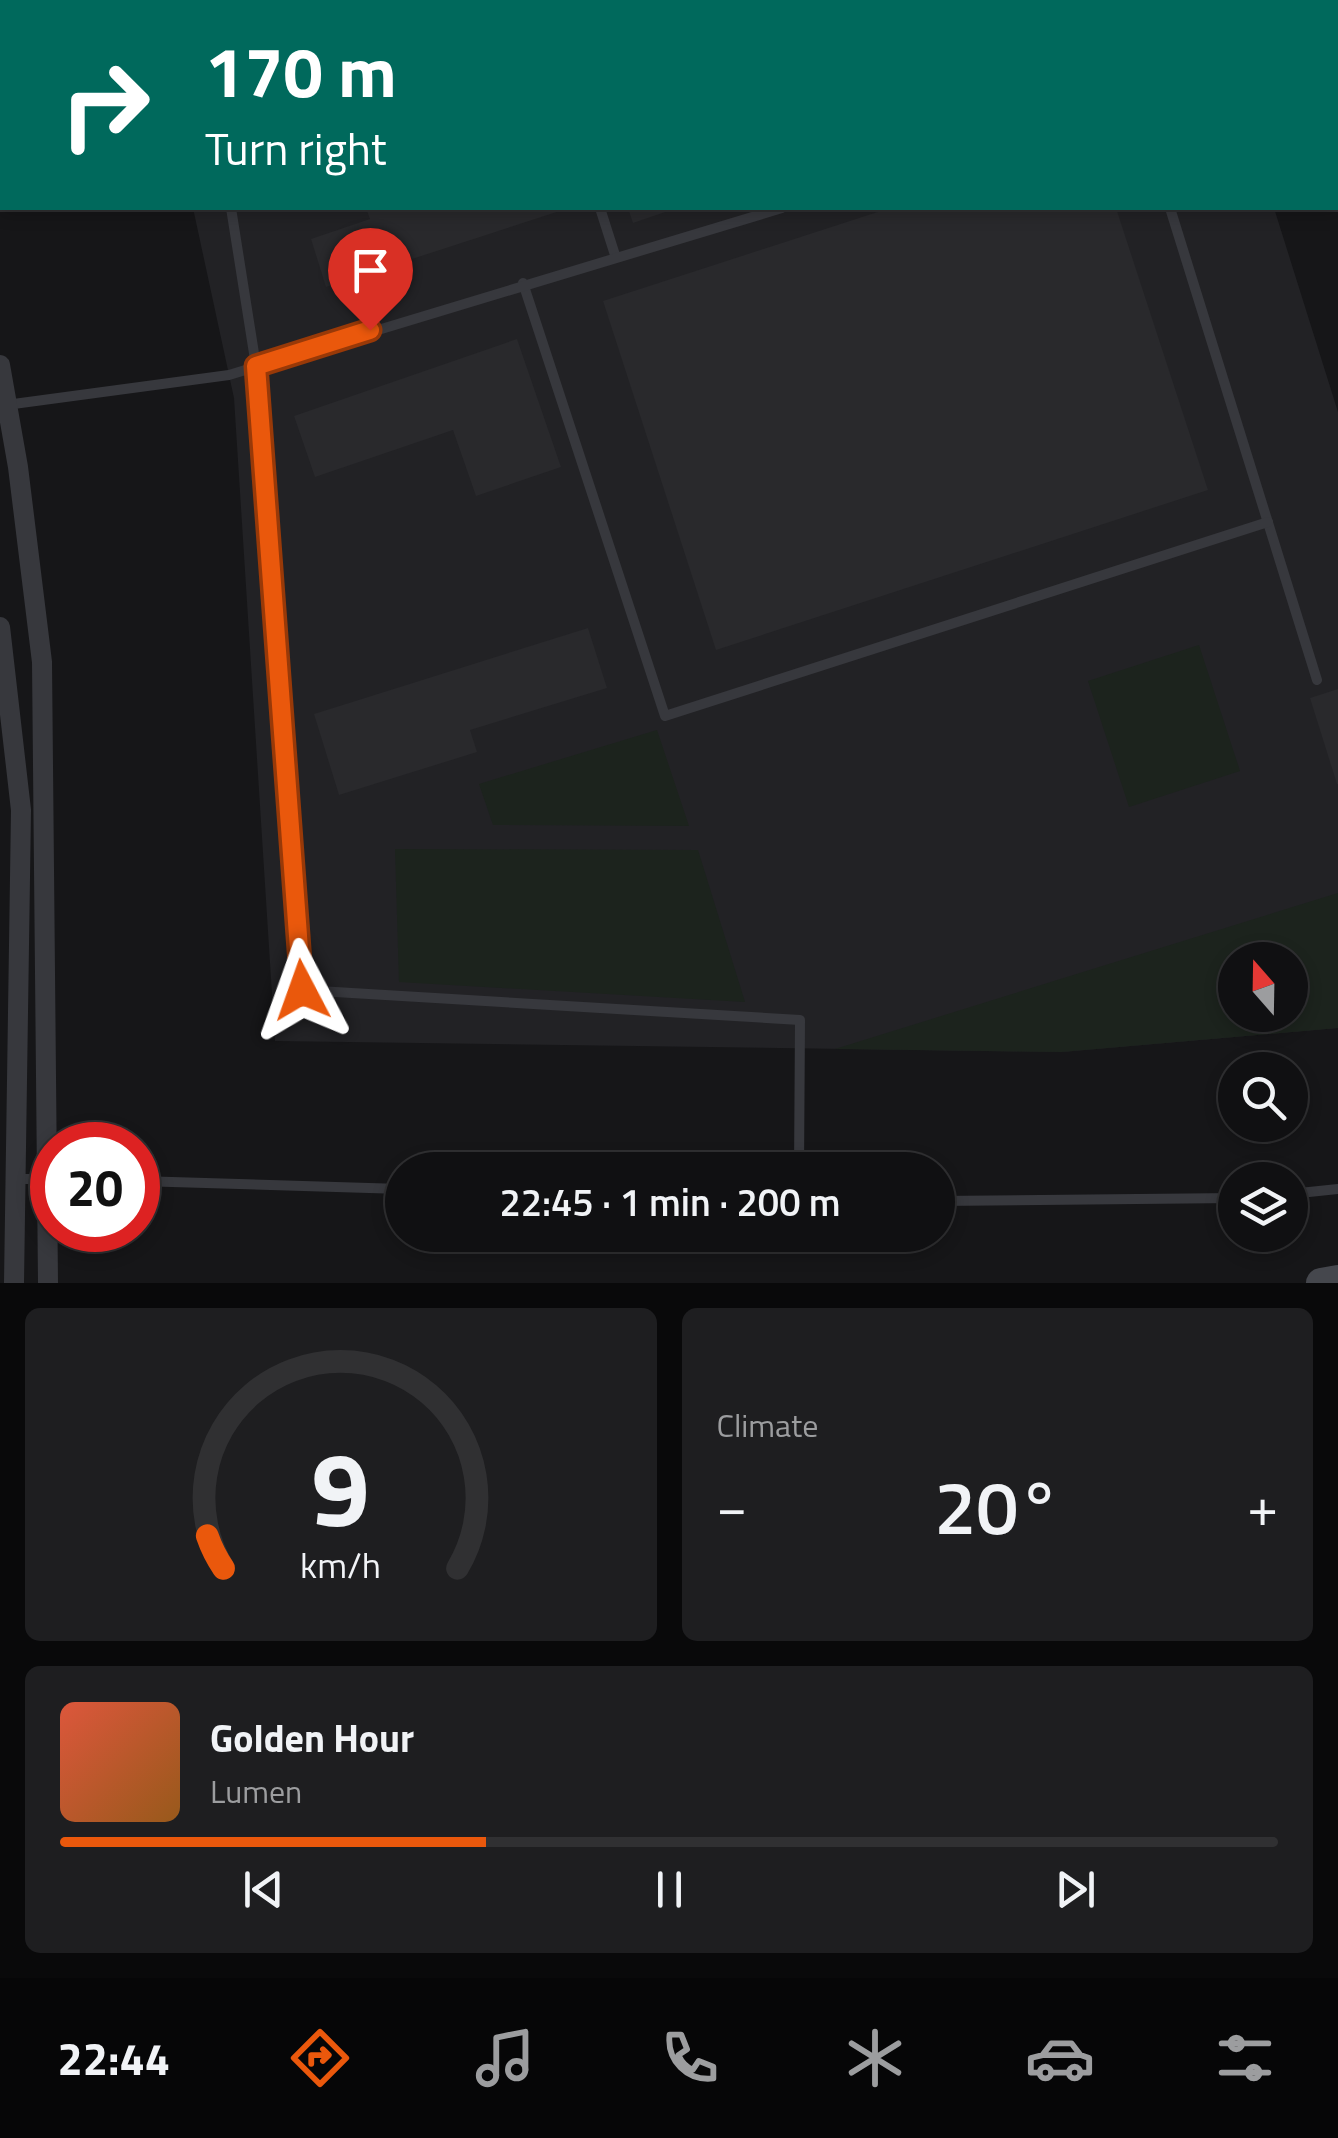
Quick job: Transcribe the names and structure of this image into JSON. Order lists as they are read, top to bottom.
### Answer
{
  "north": "top",
  "page": {
    "turn": ["170 m", "Turn right"],
    "limit": "20",
    "trip": "22:45 · 1 min · 200 m",
    "tile": "Climate",
    "heat": ["−", "20°", "+"],
    "song": ["Golden Hour", "Lumen"],
    "tabs": "22:44",
    "gauge": ["9", "km/h"]
  }
}
